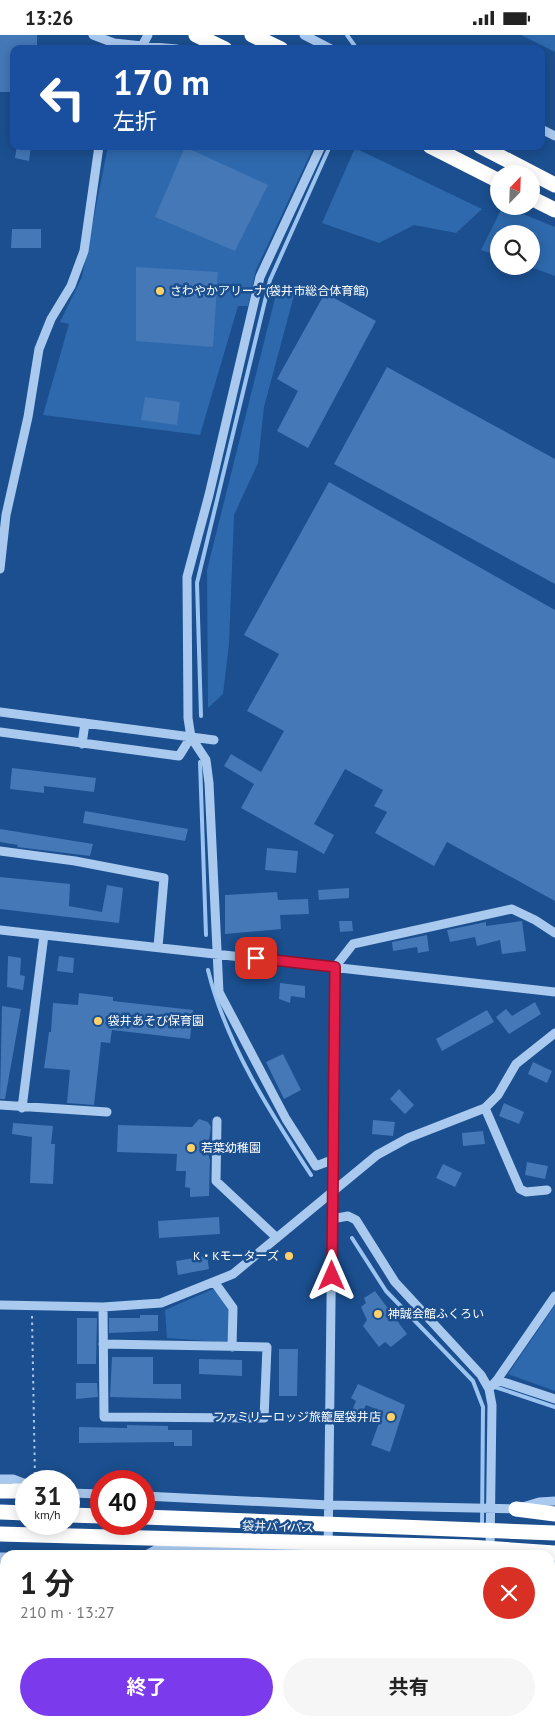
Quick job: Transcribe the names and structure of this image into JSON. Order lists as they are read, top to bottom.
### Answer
{
  "streets": {
    "highway": ["袋井バイパス"]
  },
  "places": [
    "さわやかアリーナ(袋井市総合体育館)",
    "袋井あそび保育園",
    "若葉幼稚園",
    "K・Kモーターズ",
    "神誠会館ふくろい",
    "ファミリーロッジ旅籠屋袋井店"
  ],
  "north": "top right",
  "page": {
    "status": "13:26",
    "turn": ["170 m", "左折"],
    "speed": "31 km/h",
    "limit": "40",
    "heading": ["1 分", "210 m · 13:27"],
    "buttons": ["終了", "共有"]
  }
}
